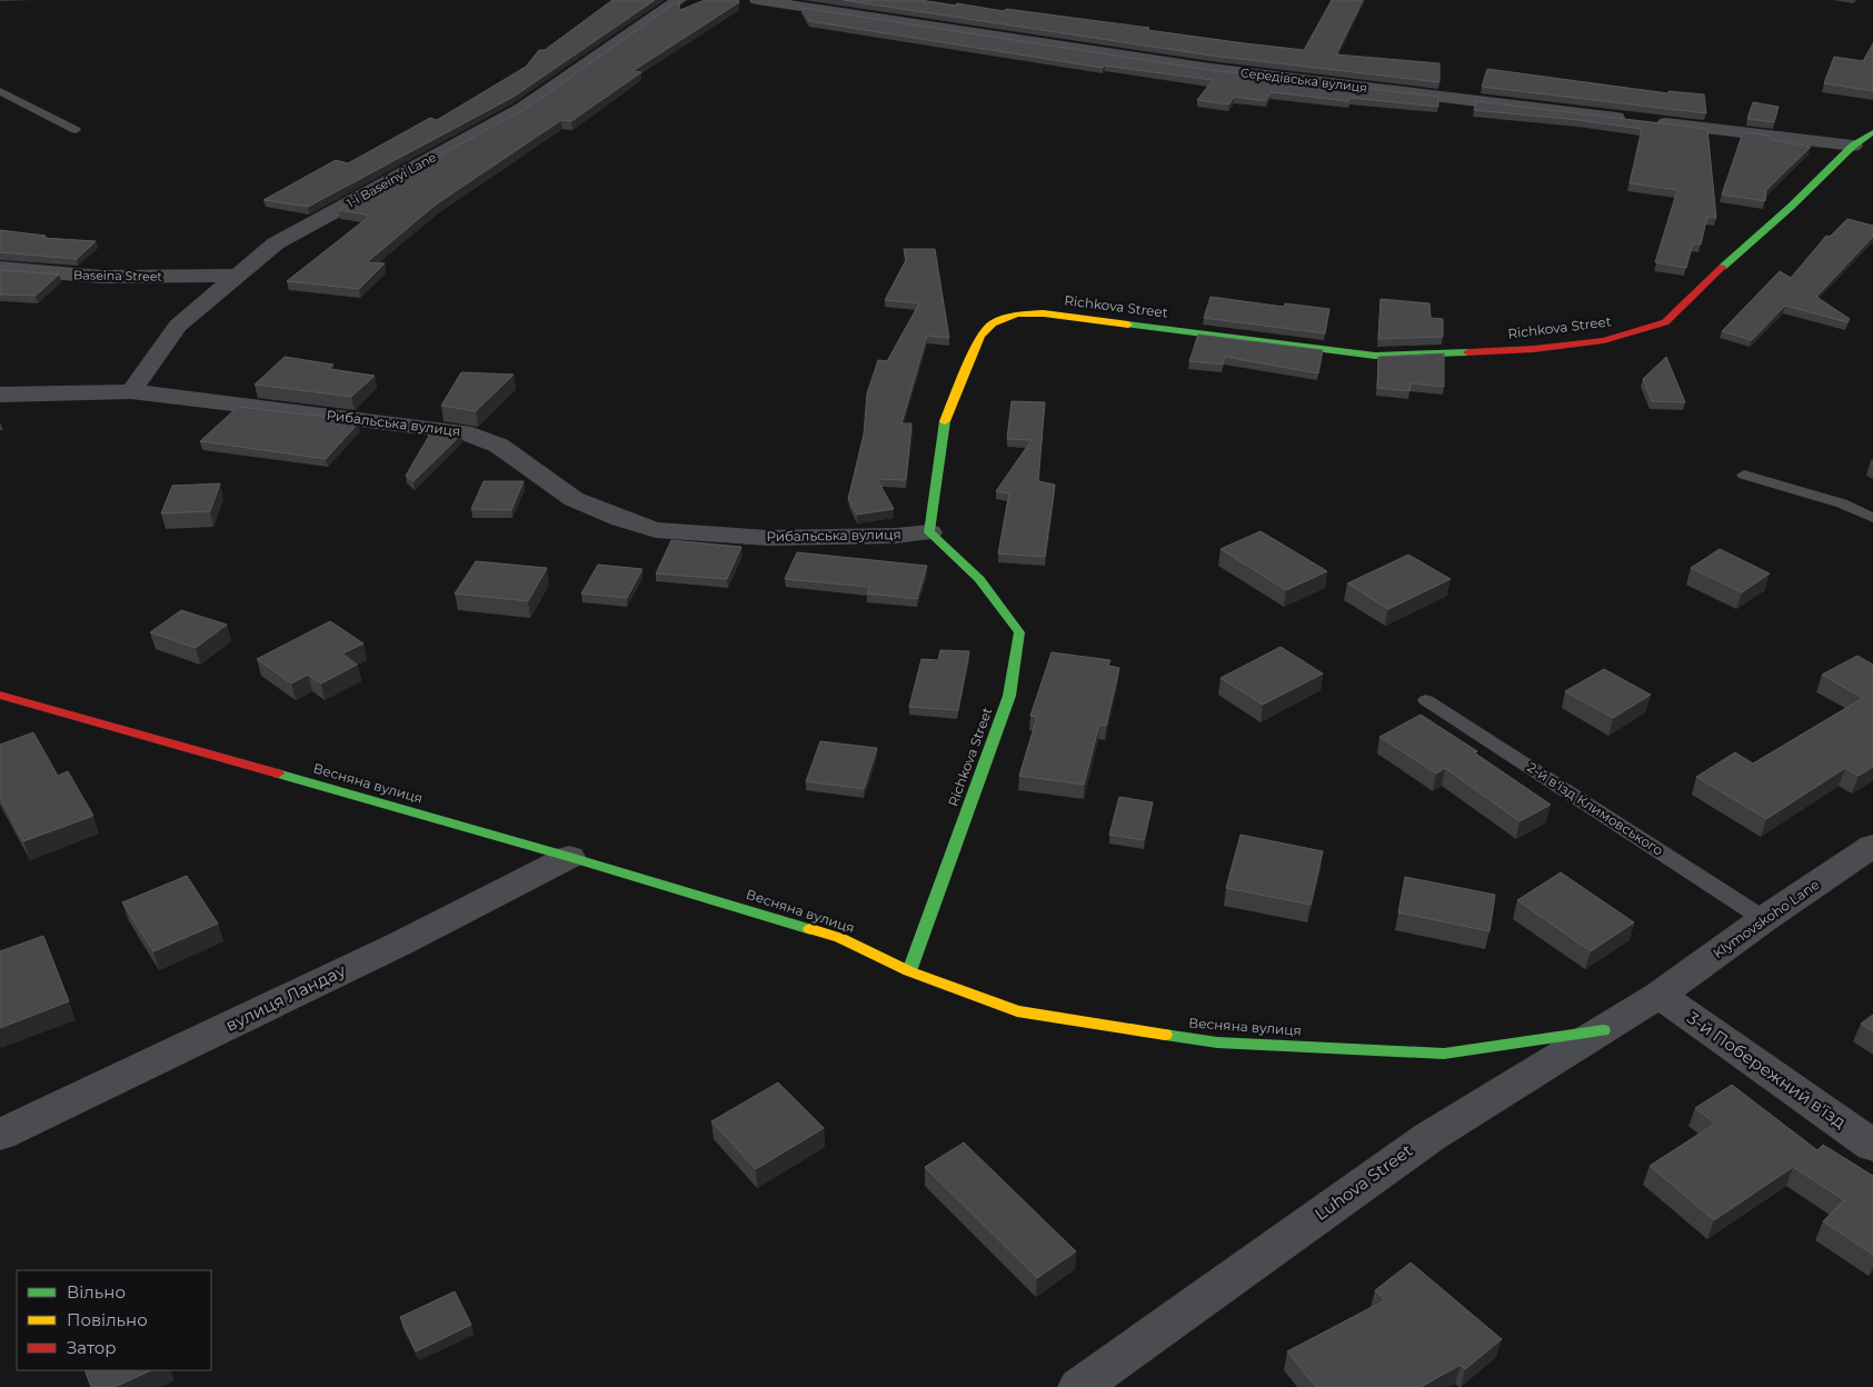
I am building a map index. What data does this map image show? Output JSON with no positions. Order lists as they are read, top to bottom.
{
  "streets": {
    "street": [
      "Середівська вулиця",
      "1-i Baseinyi Lane",
      "Baseina Street",
      "Richkova Street",
      "Рибальська вулиця",
      "Весняна вулиця",
      "Klymovskoho Lane",
      "вулиця Ландау",
      "3-й Побережний в'їзд",
      "Luhova Street"
    ],
    "lane": ["2-й в'їзд Климовського"]
  },
  "crossings": [
    ["Середівська вулиця", "Richkova Street"],
    ["1-i Baseinyi Lane", "Baseina Street"],
    ["1-i Baseinyi Lane", "Рибальська вулиця"],
    ["Richkova Street", "Рибальська вулиця"],
    ["Richkova Street", "Весняна вулиця"],
    ["Весняна вулиця", "вулиця Ландау"],
    ["Весняна вулиця", "Luhova Street"],
    ["2-й в'їзд Климовського", "Klymovskoho Lane"],
    ["Klymovskoho Lane", "3-й Побережний в'їзд"],
    ["Klymovskoho Lane", "Luhova Street"],
    ["3-й Побережний в'їзд", "Luhova Street"]
  ],
  "legend": ["Вільно", "Повільно", "Затор"]
}
